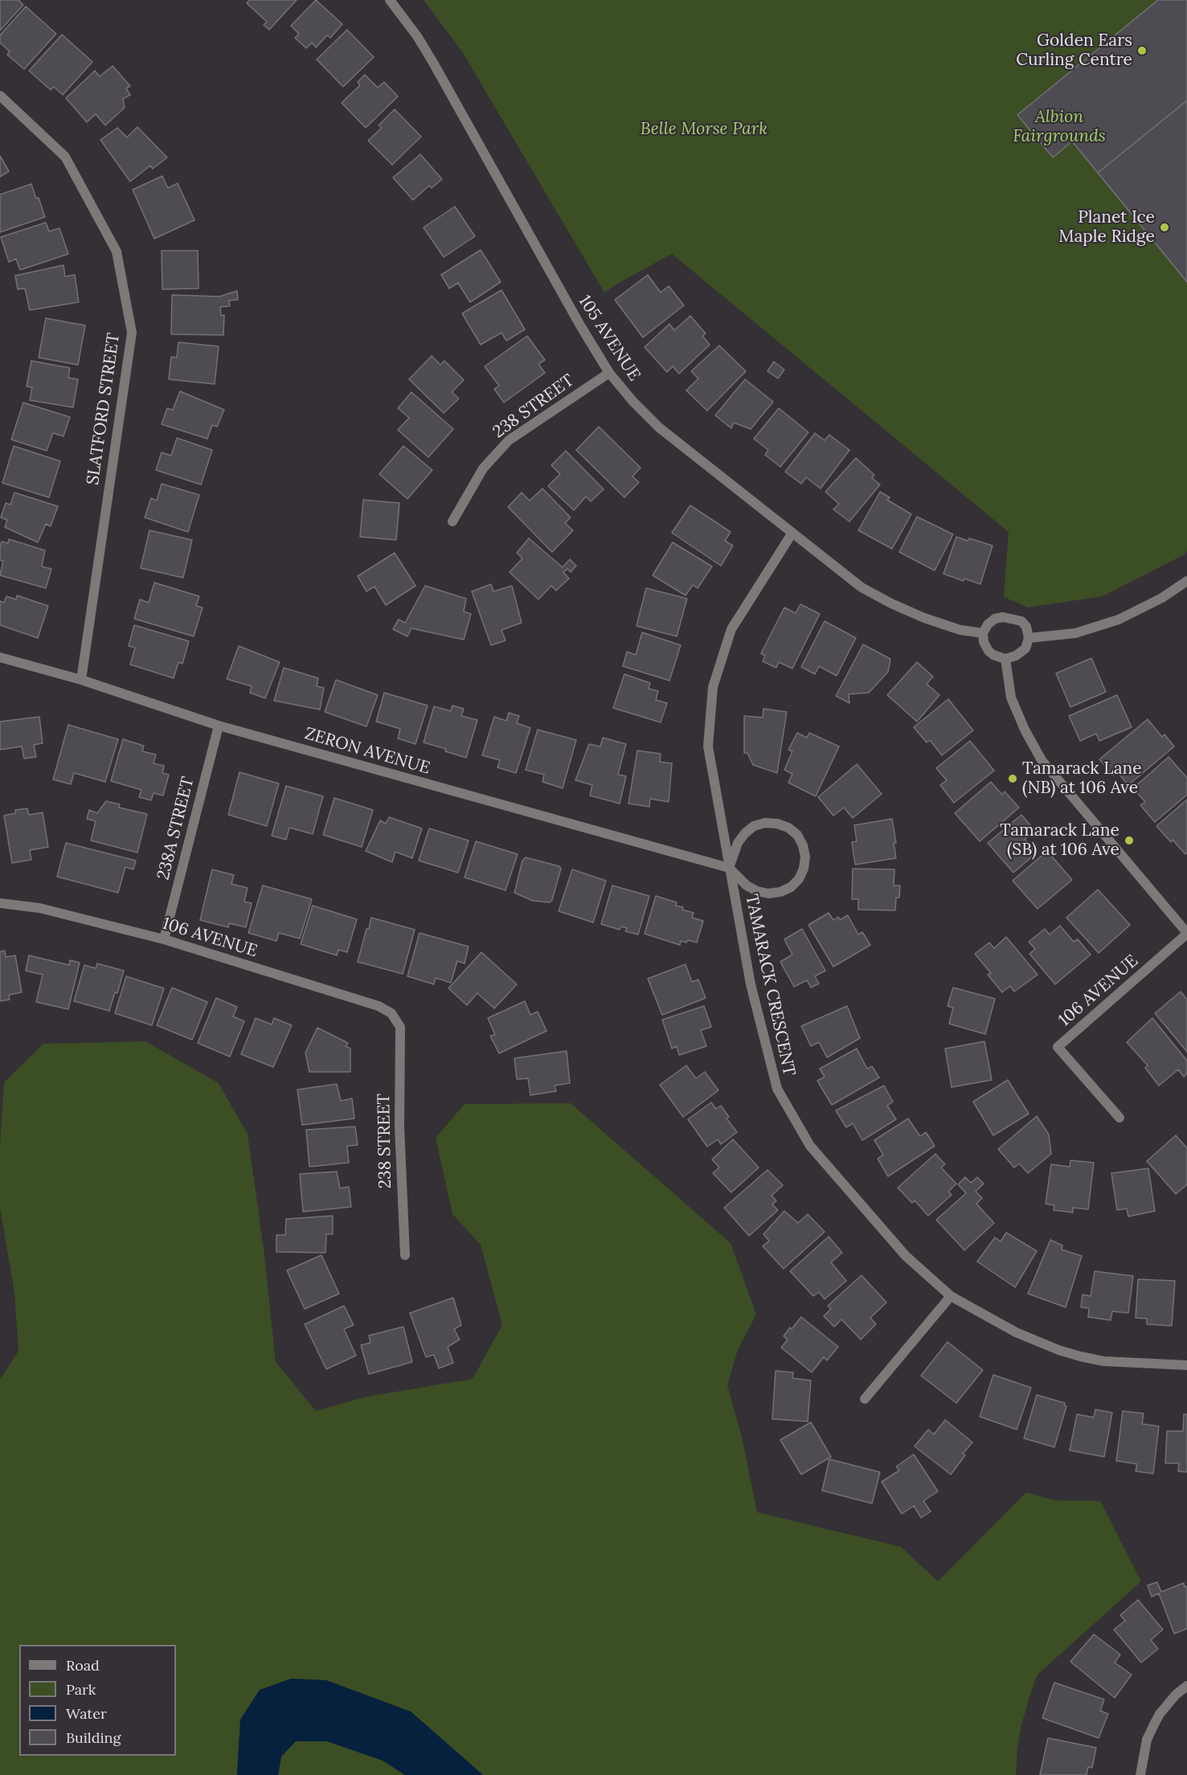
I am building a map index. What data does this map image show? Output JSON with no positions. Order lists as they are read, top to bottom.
{
  "streets": {
    "street": [
      "105 AVENUE",
      "238 STREET",
      "SLATFORD STREET",
      "ZERON AVENUE",
      "238A STREET",
      "106 AVENUE",
      "TAMARACK CRESCENT"
    ]
  },
  "crossings": [
    ["105 AVENUE", "238 STREET"],
    ["105 AVENUE", "TAMARACK CRESCENT"],
    ["238 STREET", "106 AVENUE"],
    ["SLATFORD STREET", "ZERON AVENUE"],
    ["ZERON AVENUE", "238A STREET"],
    ["ZERON AVENUE", "TAMARACK CRESCENT"],
    ["238A STREET", "106 AVENUE"]
  ],
  "parks": ["Albion Fairgrounds", "Belle Morse Park"],
  "places": [
    "Golden Ears Curling Centre",
    "Planet Ice Maple Ridge",
    "Tamarack Lane (NB) at 106 Ave",
    "Tamarack Lane (SB) at 106 Ave"
  ],
  "legend": [
    "Road",
    "Park",
    "Water",
    "Building"
  ]
}
